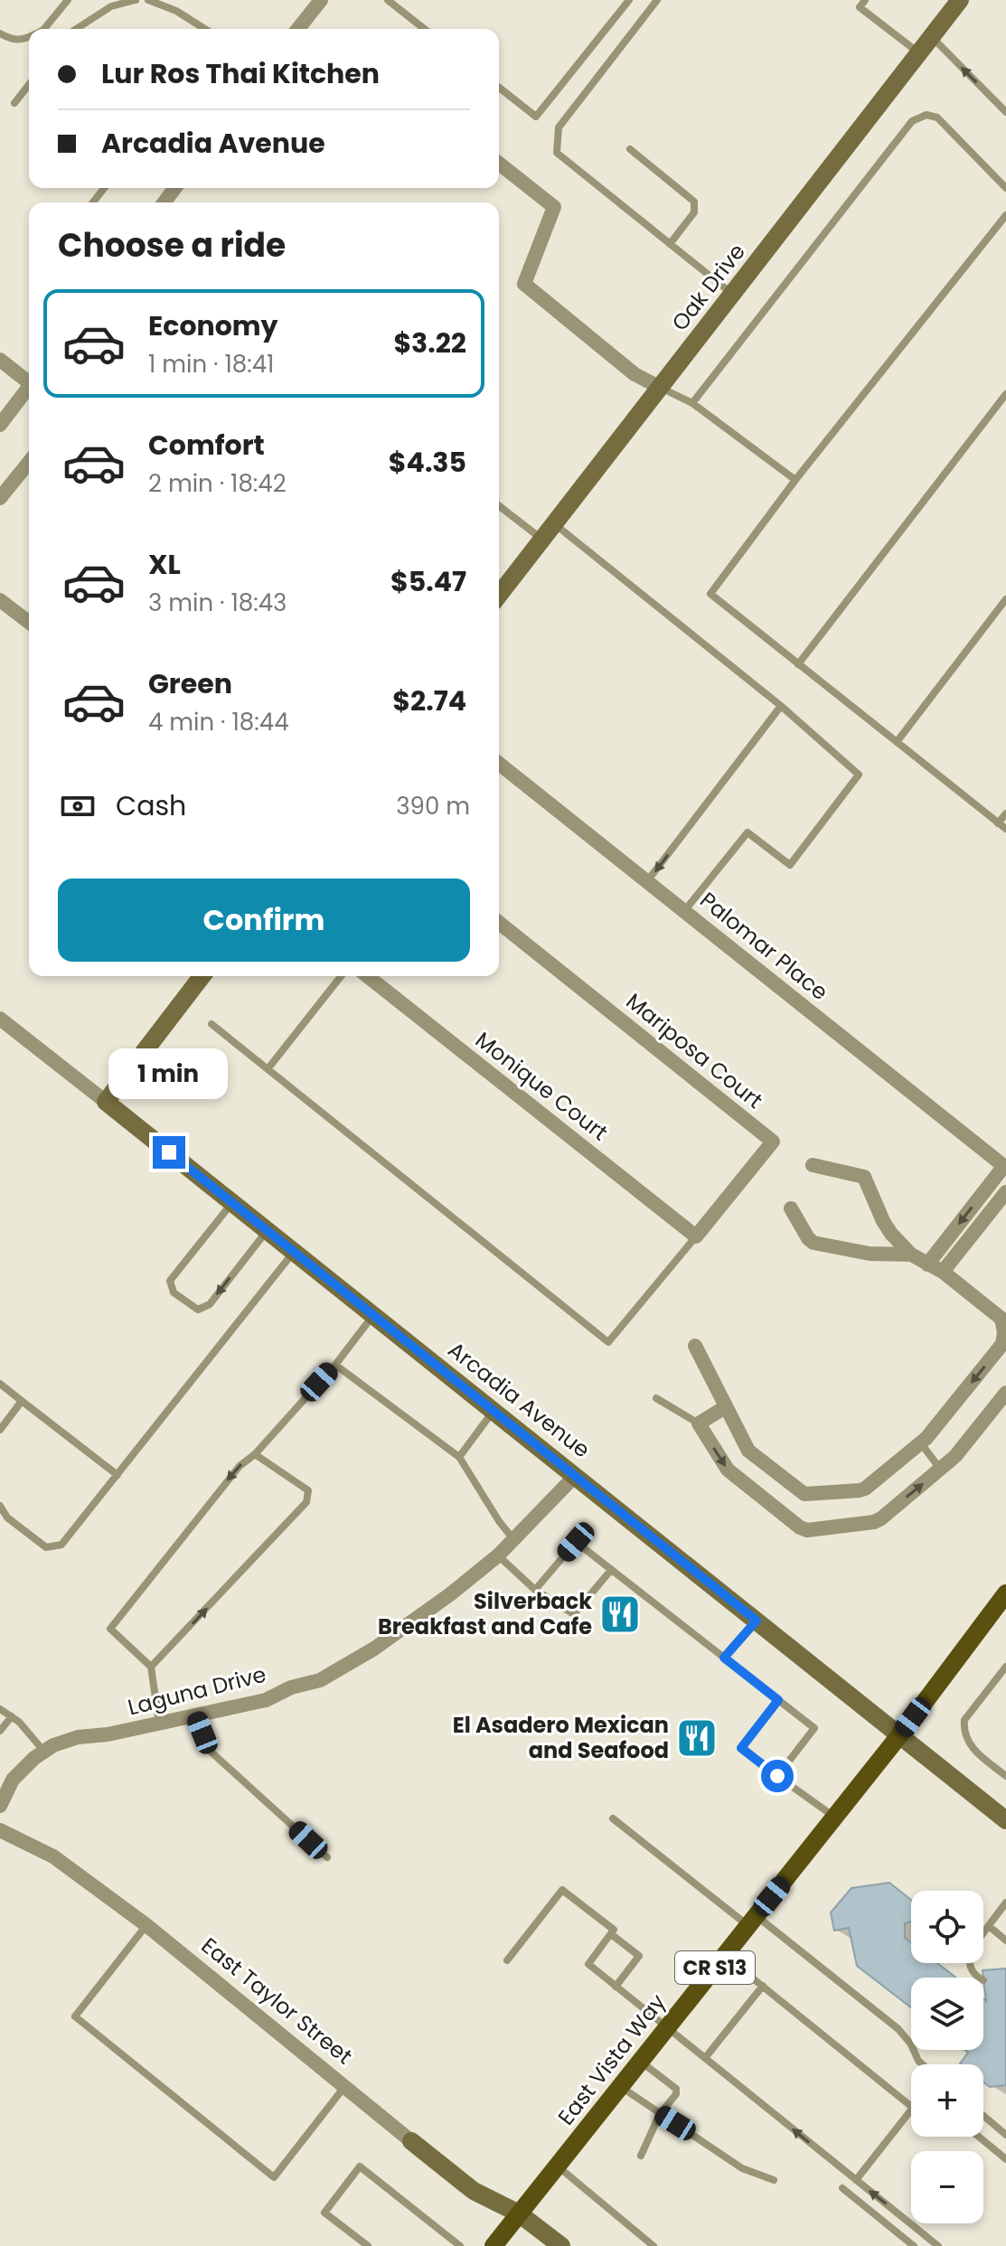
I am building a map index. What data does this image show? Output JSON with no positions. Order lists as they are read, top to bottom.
{
  "streets": {
    "main road": ["CR S13", "East Vista Way"],
    "street": [
      "Oak Drive",
      "Palomar Place",
      "Mariposa Court",
      "Monique Court",
      "Arcadia Avenue",
      "Laguna Drive",
      "East Taylor Street"
    ]
  },
  "crossings": [
    ["Mariposa Court", "Monique Court"],
    ["Arcadia Avenue", "Laguna Drive"],
    ["Arcadia Avenue", "East Vista Way"],
    ["East Taylor Street", "East Vista Way"]
  ],
  "places": {
    "restaurant": ["Silverback Breakfast and Cafe", "El Asadero Mexican and Seafood"]
  },
  "page": {
    "banner": ["Lur Ros Thai Kitchen", "Arcadia Avenue"],
    "heading": "Choose a ride",
    "list": [
      {
        "name": "Economy",
        "note": "1 min · 18:41",
        "value": "$3.22"
      },
      {
        "name": "Comfort",
        "note": "2 min · 18:42",
        "value": "$4.35"
      },
      {
        "name": "XL",
        "note": "3 min · 18:43",
        "value": "$5.47"
      },
      {
        "name": "Green",
        "note": "4 min · 18:44",
        "value": "$2.74"
      }
    ],
    "pay": ["Cash", "390 m"],
    "buttons": "Confirm",
    "bubble": "1 min",
    "map_buttons": ["+", "−"]
  }
}
